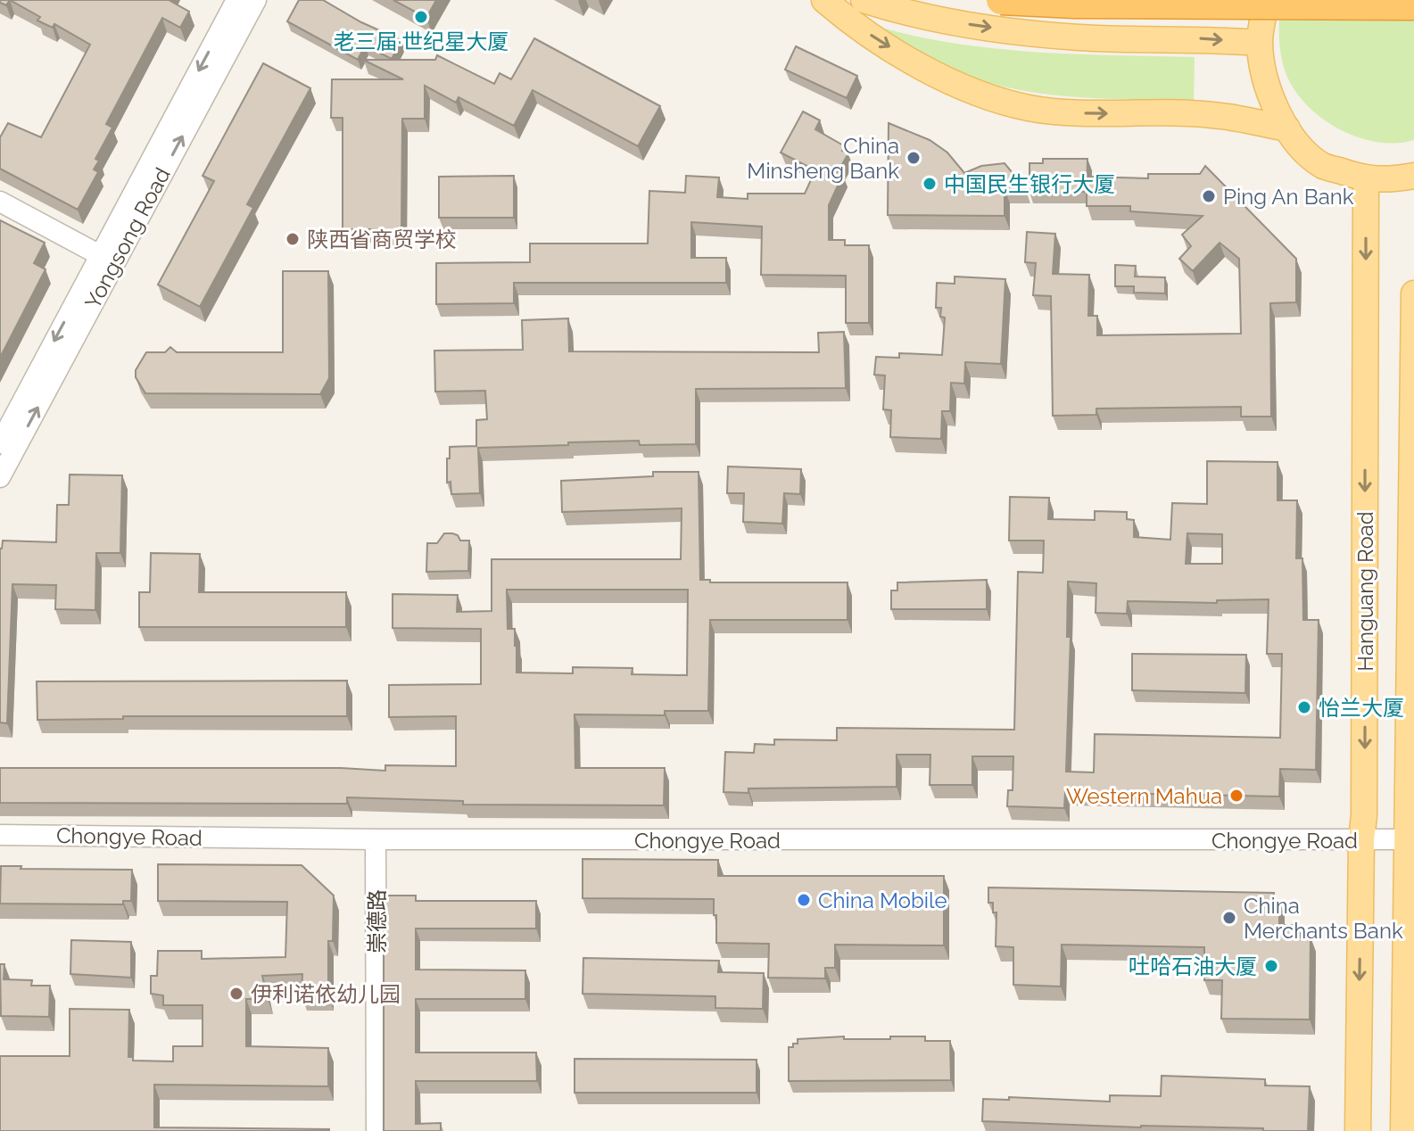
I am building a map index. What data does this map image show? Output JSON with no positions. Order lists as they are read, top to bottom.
{
  "streets": {
    "main road": ["Hanguang Road"],
    "street": ["Yongsong Road", "Chongye Road", "崇德路"]
  },
  "crossings": [
    ["Hanguang Road", "Chongye Road"],
    ["Chongye Road", "崇德路"]
  ],
  "places": [
    "老三届·世纪星大厦",
    "China Minsheng Bank",
    "中国民生银行大厦",
    "Ping An Bank",
    "陕西省商贸学校",
    "怡兰大厦",
    "Western Mahua",
    "China Mobile",
    "China Merchants Bank",
    "吐哈石油大厦",
    "伊利诺依幼儿园"
  ]
}
